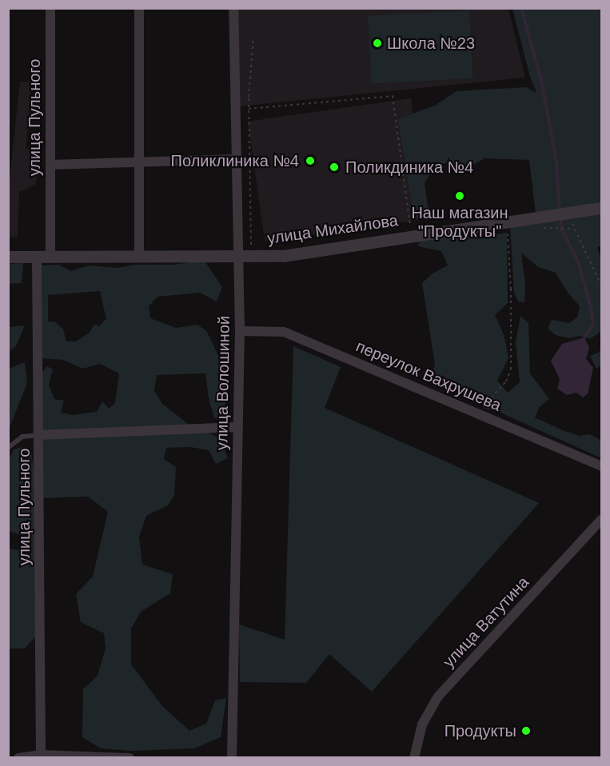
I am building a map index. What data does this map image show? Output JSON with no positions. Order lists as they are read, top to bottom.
{
  "streets": {
    "street": [
      "улица Пульного",
      "улица Михайлова",
      "переулок Вахрушева",
      "улица Волошиной",
      "улица Ватутина"
    ]
  },
  "crossings": [
    ["улица Пульного", "улица Михайлова"],
    ["улица Михайлова", "улица Волошиной"],
    ["переулок Вахрушева", "улица Волошиной"]
  ],
  "places": [
    "Школа №23",
    "Поликлиника №4",
    "Поликдиника №4",
    "Наш магазин \"Продукты\"",
    "Продукты"
  ]
}
